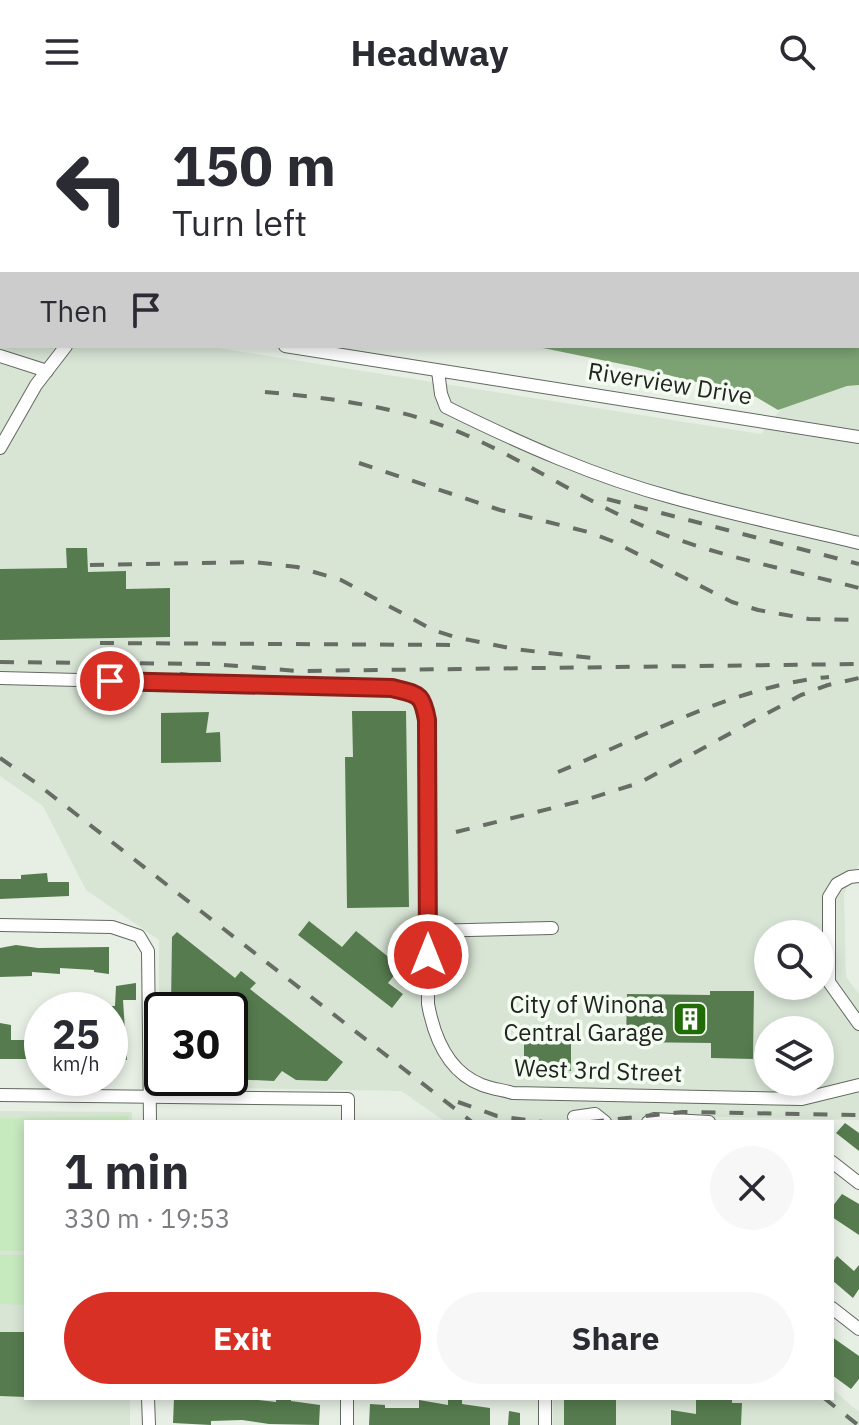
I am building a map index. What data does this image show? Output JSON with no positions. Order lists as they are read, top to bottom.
{
  "streets": {
    "street": ["Riverview Drive", "West 3rd Street"]
  },
  "places": {
    "building": ["City of Winona Central Garage"]
  },
  "page": {
    "header": "Headway",
    "turn": ["150 m", "Turn left"],
    "then": "Then",
    "speed": "25 km/h",
    "limit": "30",
    "heading": ["1 min", "330 m · 19:53"],
    "buttons": ["Exit", "Share"]
  }
}
